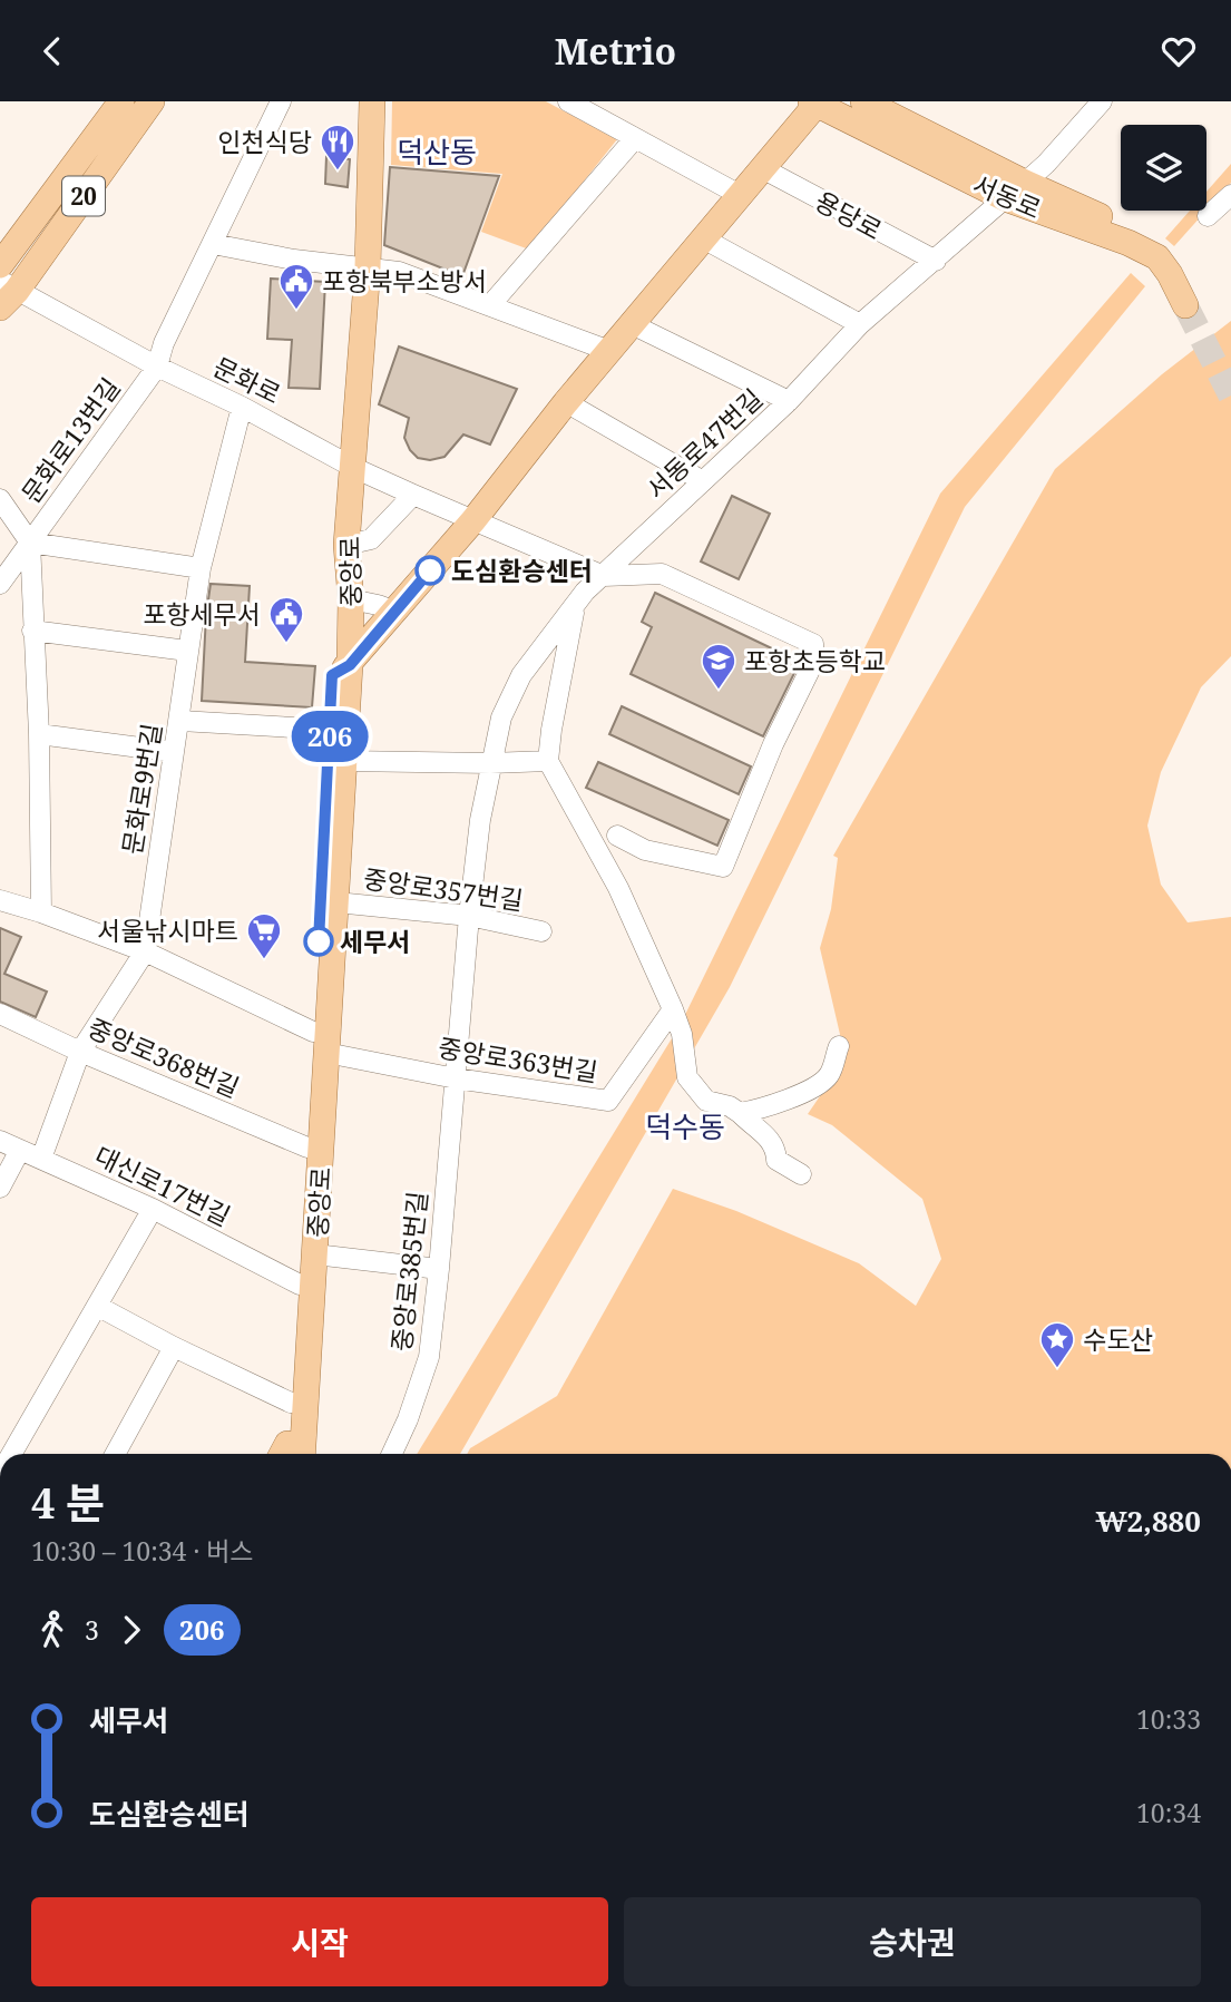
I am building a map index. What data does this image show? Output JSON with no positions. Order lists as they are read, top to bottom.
{
  "streets": {
    "main road": ["20", "서동로", "중앙로"],
    "street": [
      "용당로",
      "문화로",
      "문화로13번길",
      "서동로47번길",
      "문화로9번길",
      "중앙로357번길",
      "중앙로368번길",
      "중앙로363번길",
      "대신로17번길",
      "중앙로385번길"
    ]
  },
  "crossings": [
    ["20", "문화로"],
    ["서동로", "서동로47번길"],
    ["용당로", "서동로47번길"],
    ["문화로", "문화로13번길"],
    ["문화로", "중앙로"],
    ["문화로", "문화로9번길"],
    ["서동로47번길", "중앙로357번길"],
    ["서동로47번길", "중앙로385번길"],
    ["중앙로", "중앙로357번길"],
    ["중앙로", "중앙로368번길"],
    ["중앙로", "중앙로363번길"],
    ["중앙로", "대신로17번길"],
    ["문화로9번길", "중앙로368번길"],
    ["문화로9번길", "중앙로363번길"],
    ["문화로9번길", "대신로17번길"],
    ["중앙로357번길", "중앙로385번길"],
    ["중앙로363번길", "중앙로385번길"]
  ],
  "districts": ["덕산동", "덕수동"],
  "places": {
    "restaurant": ["인천식당"],
    "public building": ["포항북부소방서", "포항세무서"],
    "other": ["도심환승센터", "세무서"],
    "school or university": ["포항초등학교"],
    "supermarket": ["서울낚시마트"],
    "place": ["수도산"]
  },
  "lines": ["bus line 206"],
  "page": {
    "header": "Metrio",
    "on_map": "206",
    "heading": ["4 분", "10:30 – 10:34 · 버스", "₩2,880"],
    "legs": ["3", "206"],
    "list": [
      {
        "name": "세무서",
        "value": "10:33"
      },
      {
        "name": "도심환승센터",
        "value": "10:34"
      }
    ],
    "buttons": ["시작", "승차권"]
  }
}
